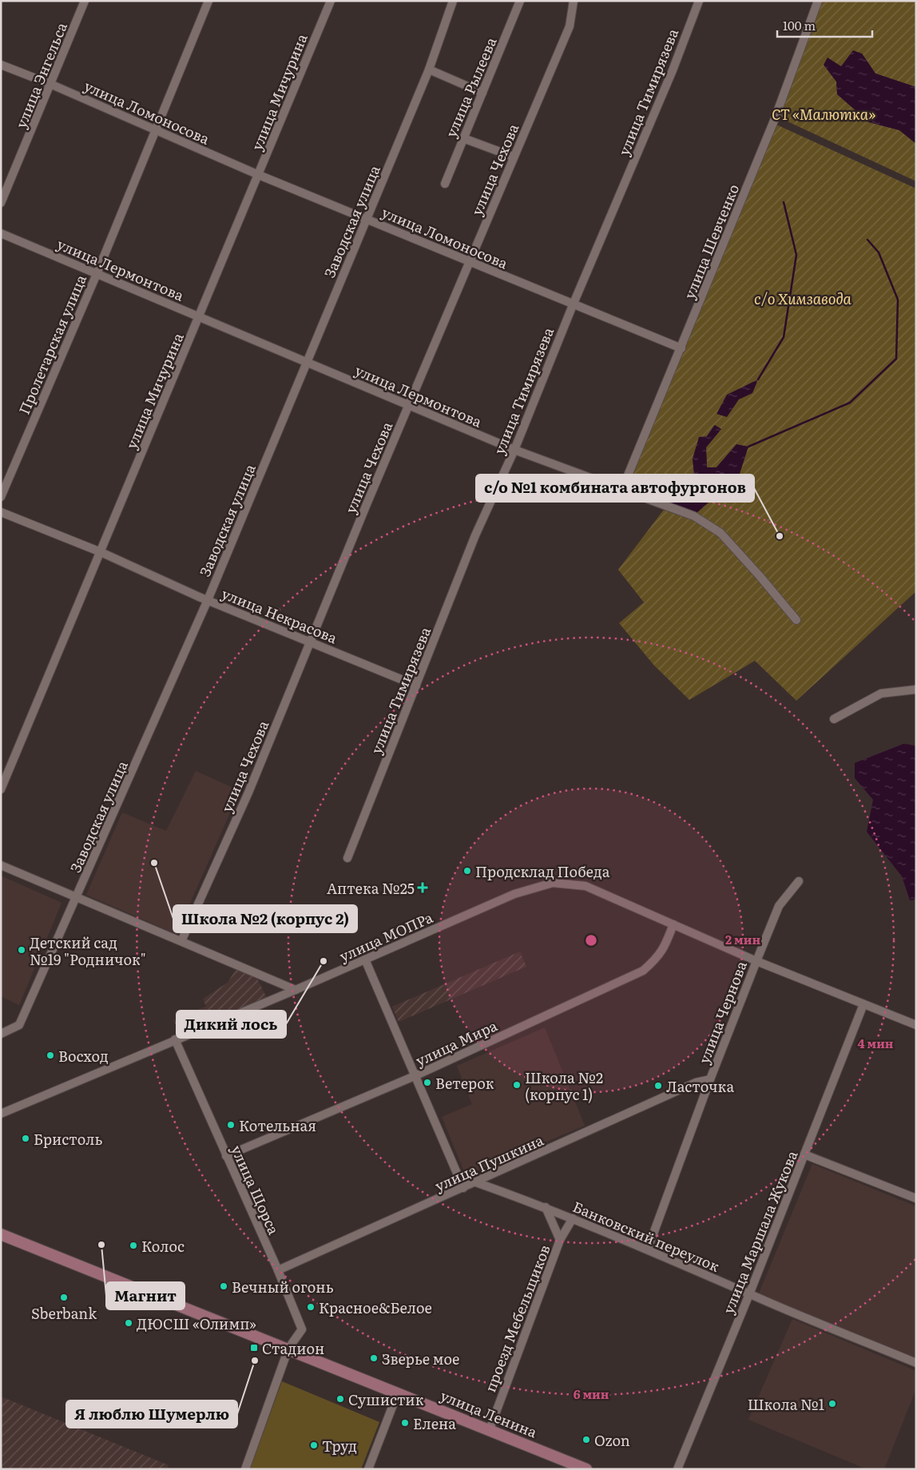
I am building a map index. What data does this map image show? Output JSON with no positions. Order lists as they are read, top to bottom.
{
  "streets": {
    "main road": ["улица Ленина"],
    "street": [
      "улица Энгельса",
      "улица Рылеева",
      "улица Мичурина",
      "улица Тимирязева",
      "улица Ломоносова",
      "улица Чехова",
      "Заводская улица",
      "улица Шевченко",
      "улица Лермонтова",
      "Пролетарская улица",
      "улица Некрасова",
      "улица МОПРа",
      "улица Чернова",
      "улица Мира",
      "улица Пушкина",
      "улица Щорса",
      "улица Маршала Жукова",
      "Банковский переулок",
      "проезд Мебельщиков"
    ]
  },
  "crossings": [
    ["улица Энгельса", "улица Ломоносова"],
    ["улица Мичурина", "улица Ломоносова"],
    ["улица Мичурина", "улица Лермонтова"],
    ["улица Мичурина", "улица Некрасова"],
    ["улица Тимирязева", "улица Ломоносова"],
    ["улица Тимирязева", "улица Лермонтова"],
    ["улица Тимирязева", "улица Некрасова"],
    ["улица Ломоносова", "улица Чехова"],
    ["улица Ломоносова", "Заводская улица"],
    ["улица Ломоносова", "улица Шевченко"],
    ["улица Ломоносова", "Пролетарская улица"],
    ["улица Чехова", "улица Лермонтова"],
    ["улица Чехова", "улица Некрасова"],
    ["Заводская улица", "улица Лермонтова"],
    ["Заводская улица", "улица Некрасова"],
    ["улица Шевченко", "улица Лермонтова"],
    ["улица Лермонтова", "Пролетарская улица"],
    ["улица МОПРа", "улица Чернова"],
    ["улица МОПРа", "улица Мира"],
    ["улица МОПРа", "улица Щорса"],
    ["улица МОПРа", "улица Маршала Жукова"],
    ["улица Чернова", "улица Пушкина"],
    ["улица Чернова", "Банковский переулок"],
    ["улица Мира", "улица Щорса"],
    ["улица Пушкина", "улица Щорса"],
    ["улица Пушкина", "Банковский переулок"],
    ["улица Щорса", "улица Ленина"],
    ["улица Маршала Жукова", "Банковский переулок"],
    ["Банковский переулок", "проезд Мебельщиков"],
    ["проезд Мебельщиков", "улица Ленина"]
  ],
  "parks": ["СТ «Малютка»", "с/о Химзавода"],
  "places": {
    "other": [
      "с/о №1 комбината автофургонов",
      "Школа №2 (корпус 2)",
      "Продсклад Победа",
      "Детский сад №19 \"Родничок\"",
      "Дикий лось",
      "Восход",
      "Ветерок",
      "Школа №2 (корпус 1)",
      "Ласточка",
      "Котельная",
      "Бристоль",
      "Магнит",
      "Колос",
      "Вечный огонь",
      "Sberbank",
      "Красное&Белое",
      "ДЮСШ «Олимп»",
      "Зверье мое",
      "Я люблю Шумерлю",
      "Сушистик",
      "Школа №1",
      "Елена",
      "Ozon",
      "Труд"
    ],
    "health": ["Аптека №25"],
    "transit": ["Стадион"]
  },
  "scale_bar": "100 m",
  "rings": ["2 мин", "4 мин", "6 мин"]
}
